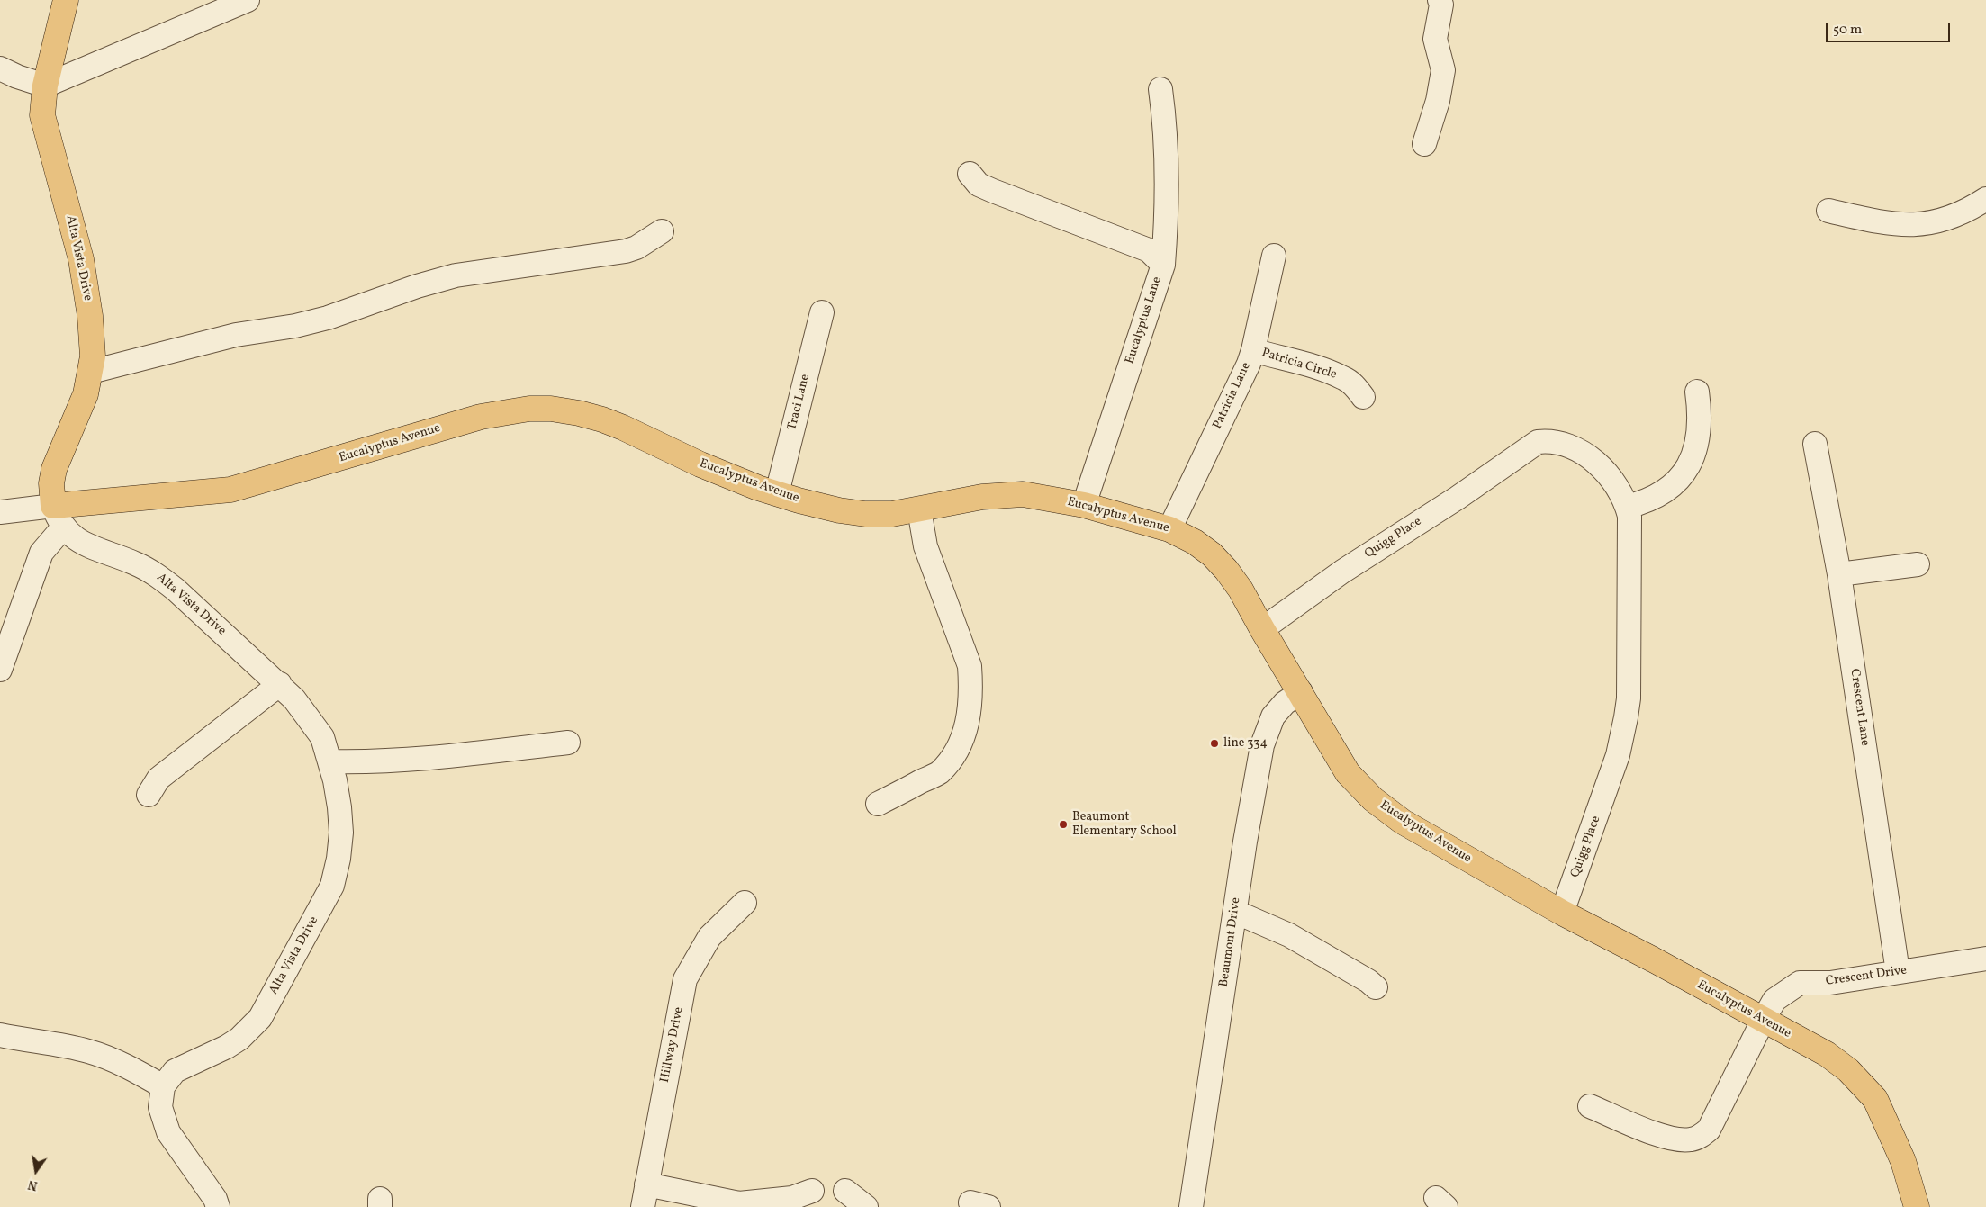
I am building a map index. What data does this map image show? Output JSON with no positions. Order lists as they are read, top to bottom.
{
  "streets": {
    "main road": ["Alta Vista Drive", "Eucalyptus Avenue"],
    "street": [
      "Eucalyptus Lane",
      "Patricia Circle",
      "Patricia Lane",
      "Traci Lane",
      "Quigg Place",
      "Crescent Lane",
      "Beaumont Drive",
      "Crescent Drive",
      "Hillway Drive"
    ]
  },
  "crossings": [
    ["Alta Vista Drive", "Eucalyptus Avenue"],
    ["Eucalyptus Lane", "Eucalyptus Avenue"],
    ["Patricia Circle", "Patricia Lane"],
    ["Patricia Lane", "Eucalyptus Avenue"],
    ["Traci Lane", "Eucalyptus Avenue"],
    ["Eucalyptus Avenue", "Quigg Place"],
    ["Eucalyptus Avenue", "Beaumont Drive"],
    ["Eucalyptus Avenue", "Crescent Drive"],
    ["Crescent Lane", "Crescent Drive"]
  ],
  "places": ["line 334", "Beaumont Elementary School"],
  "scale_bar": "50 m",
  "north": "bottom"
}
